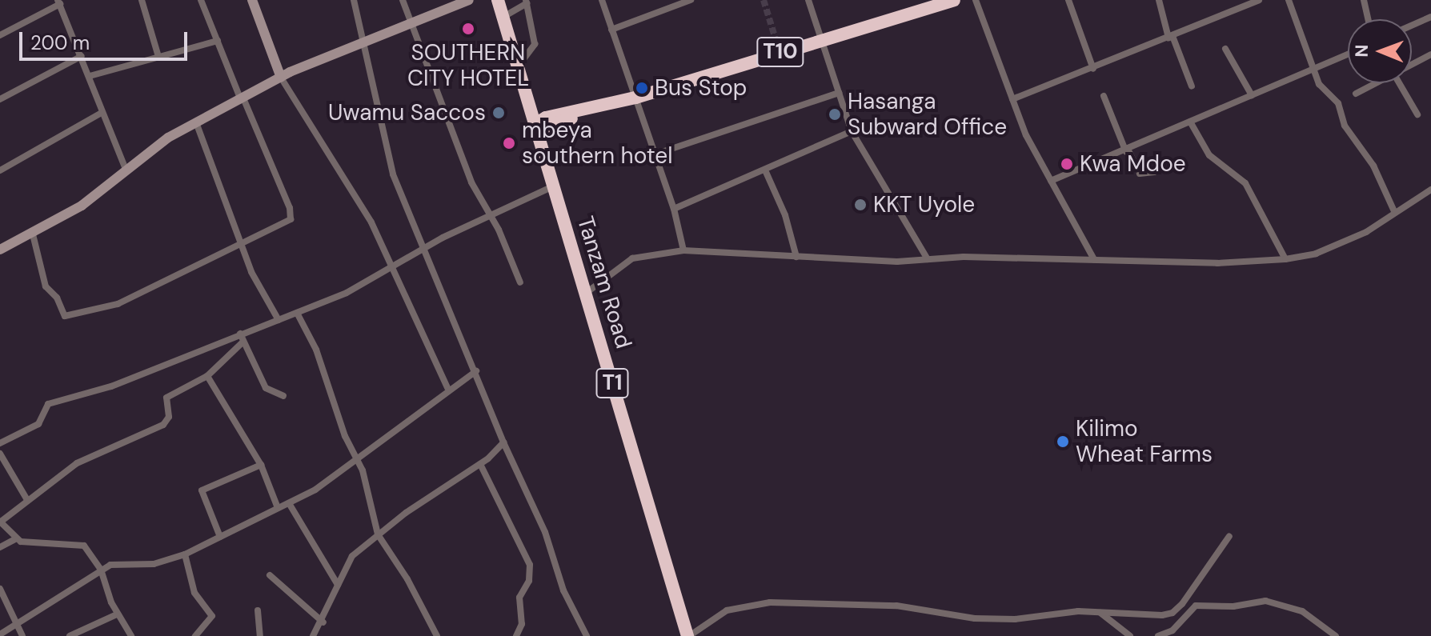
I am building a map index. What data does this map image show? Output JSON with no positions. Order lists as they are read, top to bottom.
{
  "streets": {
    "highway": ["T10", "Tanzam Road", "T1"]
  },
  "crossings": [
    ["T10", "Tanzam Road"],
    ["T10", "T1"],
    ["Tanzam Road", "T1"]
  ],
  "places": [
    "SOUTHERN CITY HOTEL",
    "Bus Stop",
    "Uwamu Saccos",
    "Hasanga Subward Office",
    "mbeya southern hotel",
    "Kwa Mdoe",
    "KKT Uyole",
    "Kilimo Wheat Farms"
  ],
  "scale_bar": "200 m",
  "north": "left"
}
